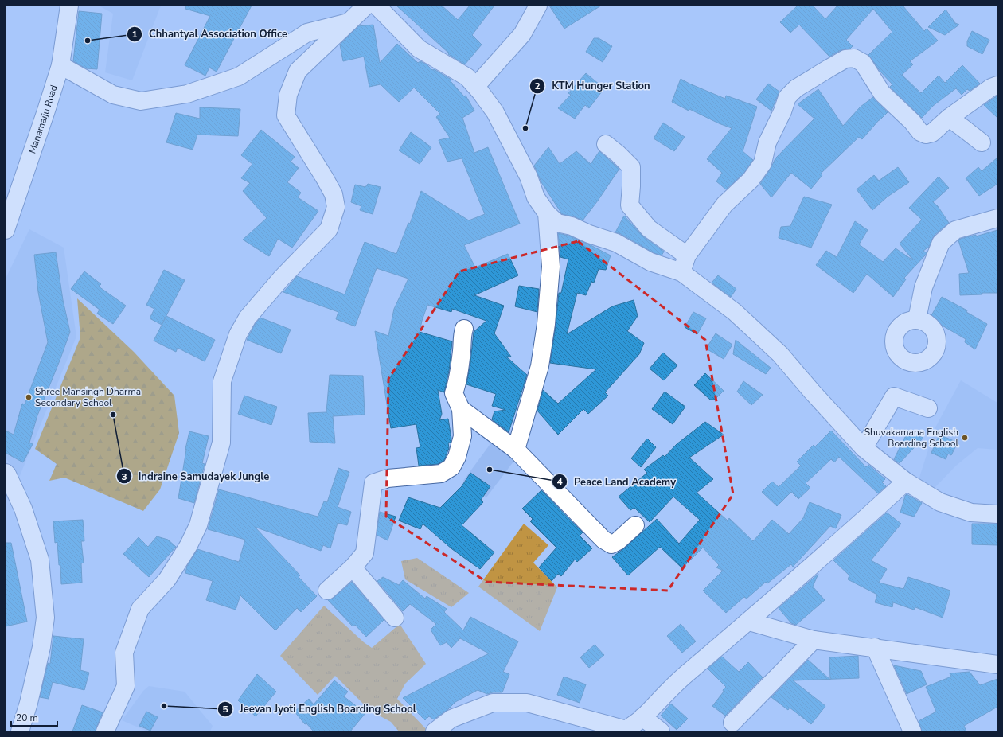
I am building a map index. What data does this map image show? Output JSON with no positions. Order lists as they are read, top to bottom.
{
  "streets": {
    "street": ["Manamaiju Road"]
  },
  "places": [
    "Chhantyal Association Office",
    "KTM Hunger Station",
    "Shree Mansingh Dharma Secondary School",
    "Indraine Samudayek Jungle",
    "Shuvakamana English Boarding School",
    "Peace Land Academy",
    "Jeevan Jyoti English Boarding School"
  ],
  "scale_bar": "20 m"
}
